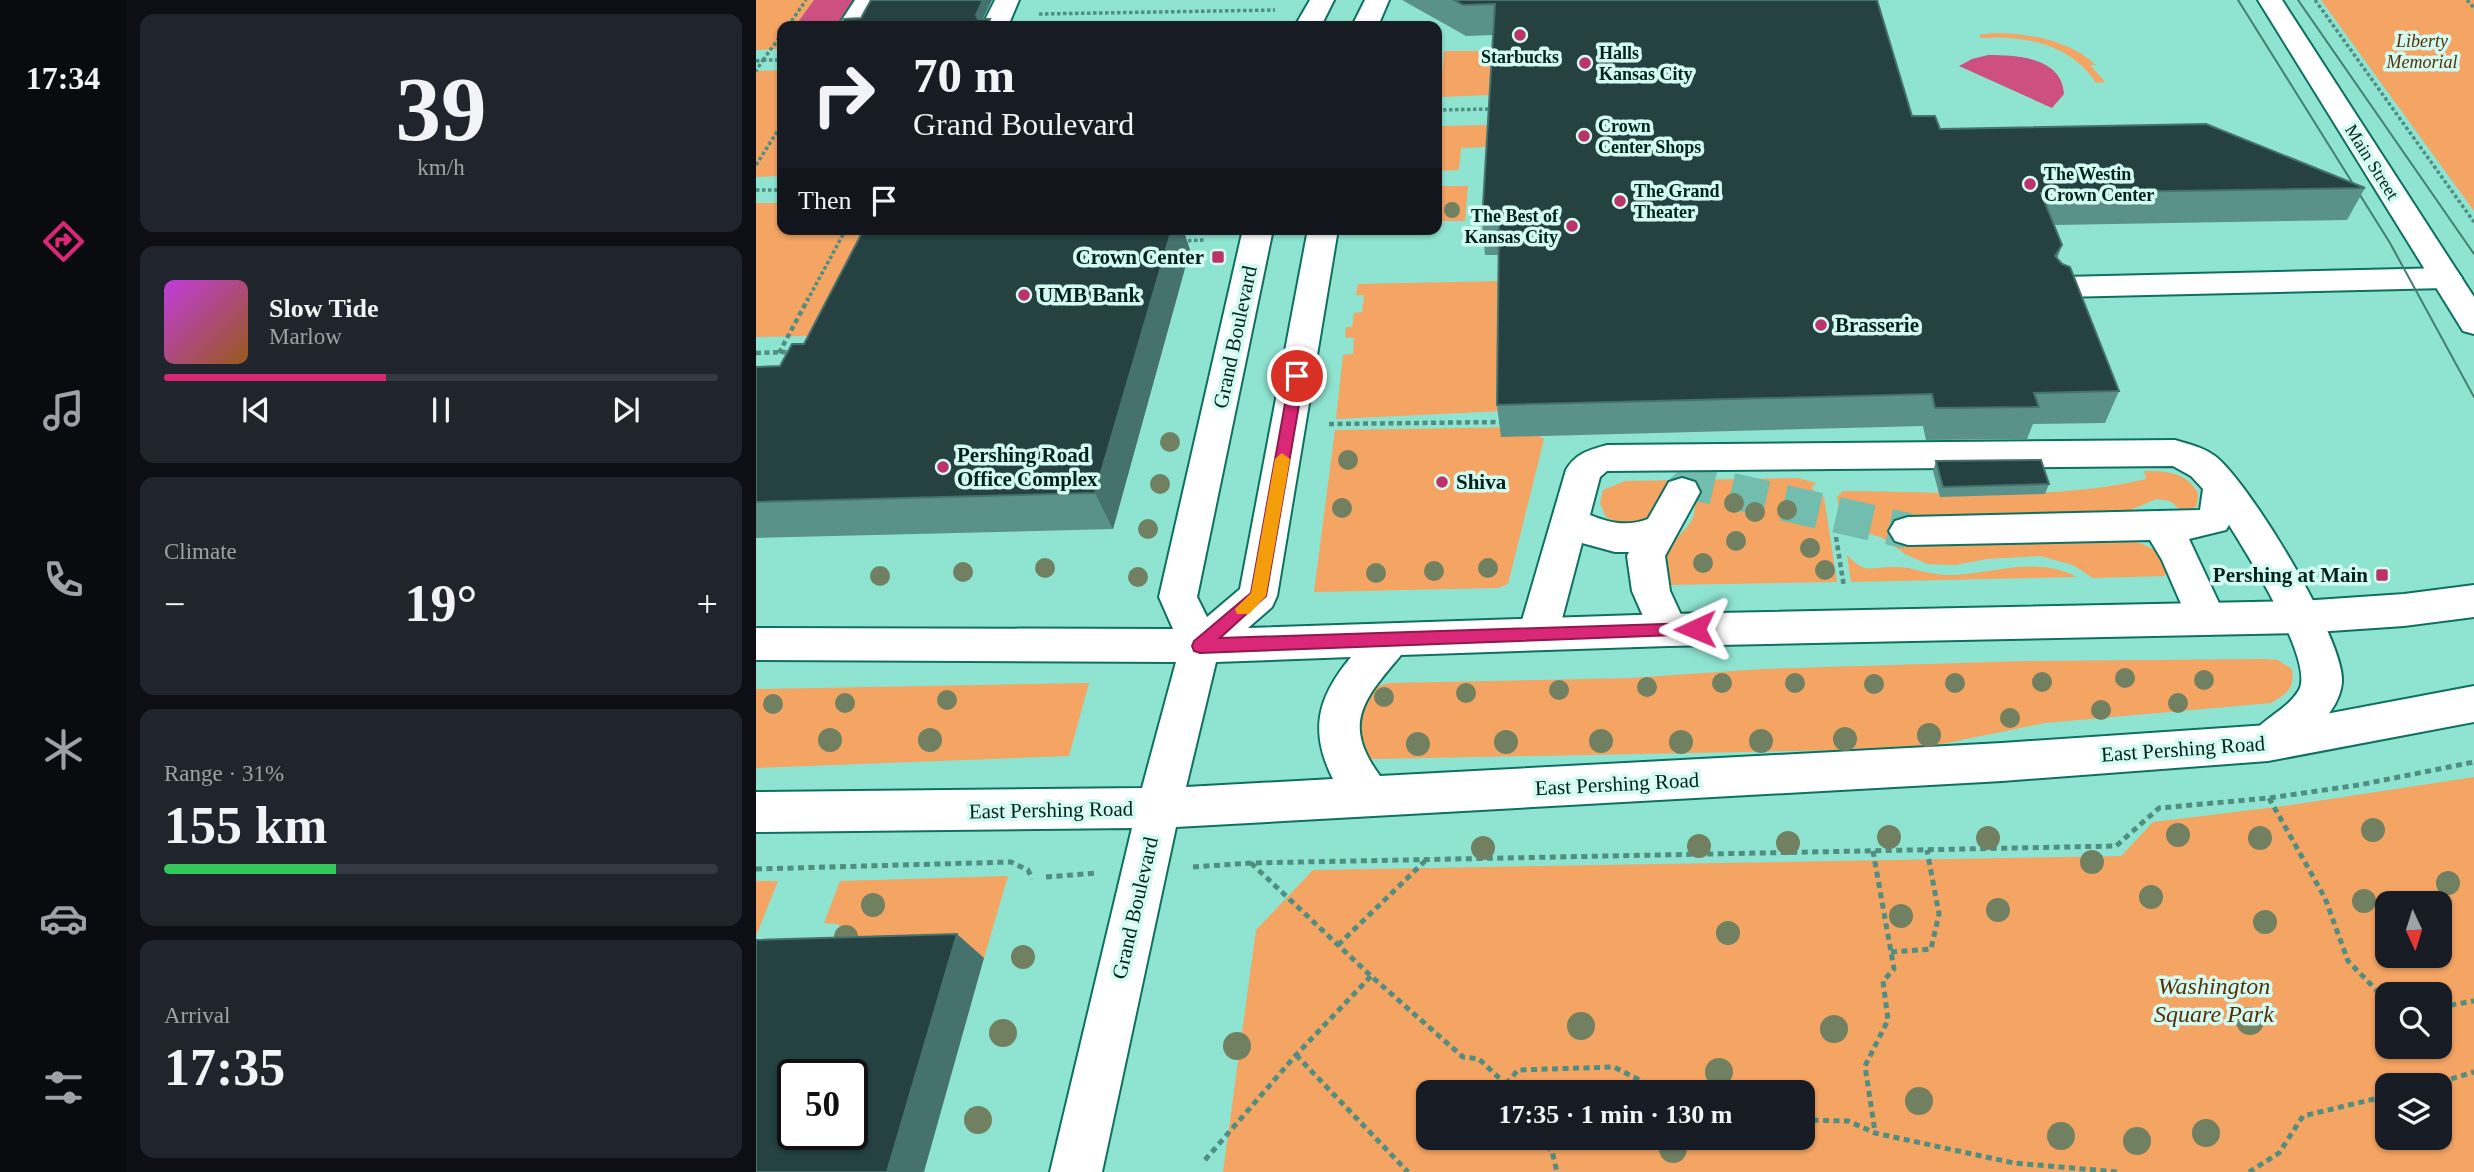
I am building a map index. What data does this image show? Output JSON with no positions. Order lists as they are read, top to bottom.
{
  "streets": {
    "main road": ["Main Street", "Grand Boulevard", "East Pershing Road"]
  },
  "crossings": [
    ["Grand Boulevard", "East Pershing Road"]
  ],
  "parks": ["Liberty Memorial", "Washington Square Park"],
  "places": {
    "other": [
      "Starbucks",
      "Halls Kansas City",
      "Crown Center Shops",
      "The Westin Crown Center",
      "The Grand Theater",
      "The Best of Kansas City",
      "UMB Bank",
      "Brasserie",
      "Pershing Road Office Complex",
      "Shiva"
    ],
    "transit": ["Crown Center", "Pershing at Main"]
  },
  "north": "bottom",
  "page": {
    "tabs": "17:34",
    "tile": [
      ["39", "km/h"],
      "Climate",
      ["Range · 31%", "155 km"],
      ["Arrival", "17:35"]
    ],
    "turn": ["70 m", "Grand Boulevard"],
    "then": "Then",
    "song": ["Slow Tide", "Marlow"],
    "heat": ["−", "19°", "+"],
    "limit": "50",
    "trip": "17:35 · 1 min · 130 m"
  }
}
